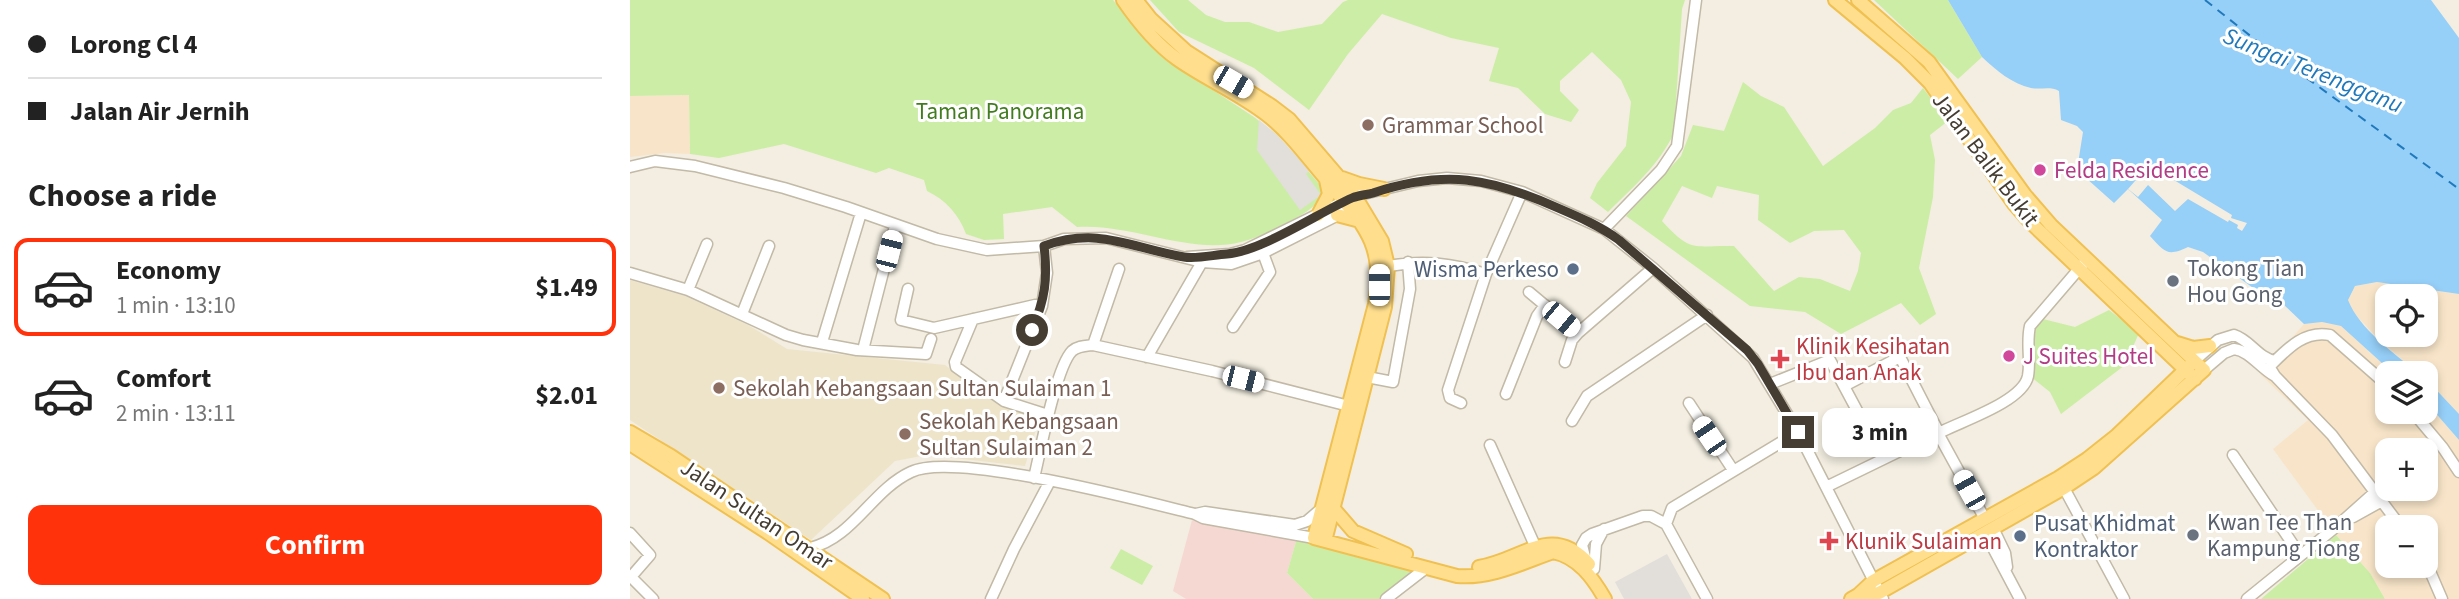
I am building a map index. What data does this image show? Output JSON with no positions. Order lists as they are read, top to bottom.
{
  "streets": {
    "main road": ["Jalan Balik Bukit", "Jalan Sultan Omar"]
  },
  "water": ["Sungai Terengganu"],
  "parks": ["Taman Panorama"],
  "places": {
    "other": [
      "Grammar School",
      "Felda Residence",
      "Wisma Perkeso",
      "Tokong Tian Hou Gong",
      "J Suites Hotel",
      "Sekolah Kebangsaan Sultan Sulaiman 1",
      "Sekolah Kebangsaan Sultan Sulaiman 2",
      "Kwan Tee Than Kampung Tiong",
      "Pusat Khidmat Kontraktor"
    ],
    "health": ["Klinik Kesihatan Ibu dan Anak", "Klunik Sulaiman"]
  },
  "page": {
    "banner": ["Lorong Cl 4", "Jalan Air Jernih"],
    "heading": "Choose a ride",
    "list": [
      {
        "name": "Economy",
        "note": "1 min · 13:10",
        "value": "$1.49"
      },
      {
        "name": "Comfort",
        "note": "2 min · 13:11",
        "value": "$2.01"
      }
    ],
    "map_buttons": ["+", "−"],
    "bubble": "3 min",
    "buttons": "Confirm"
  }
}
